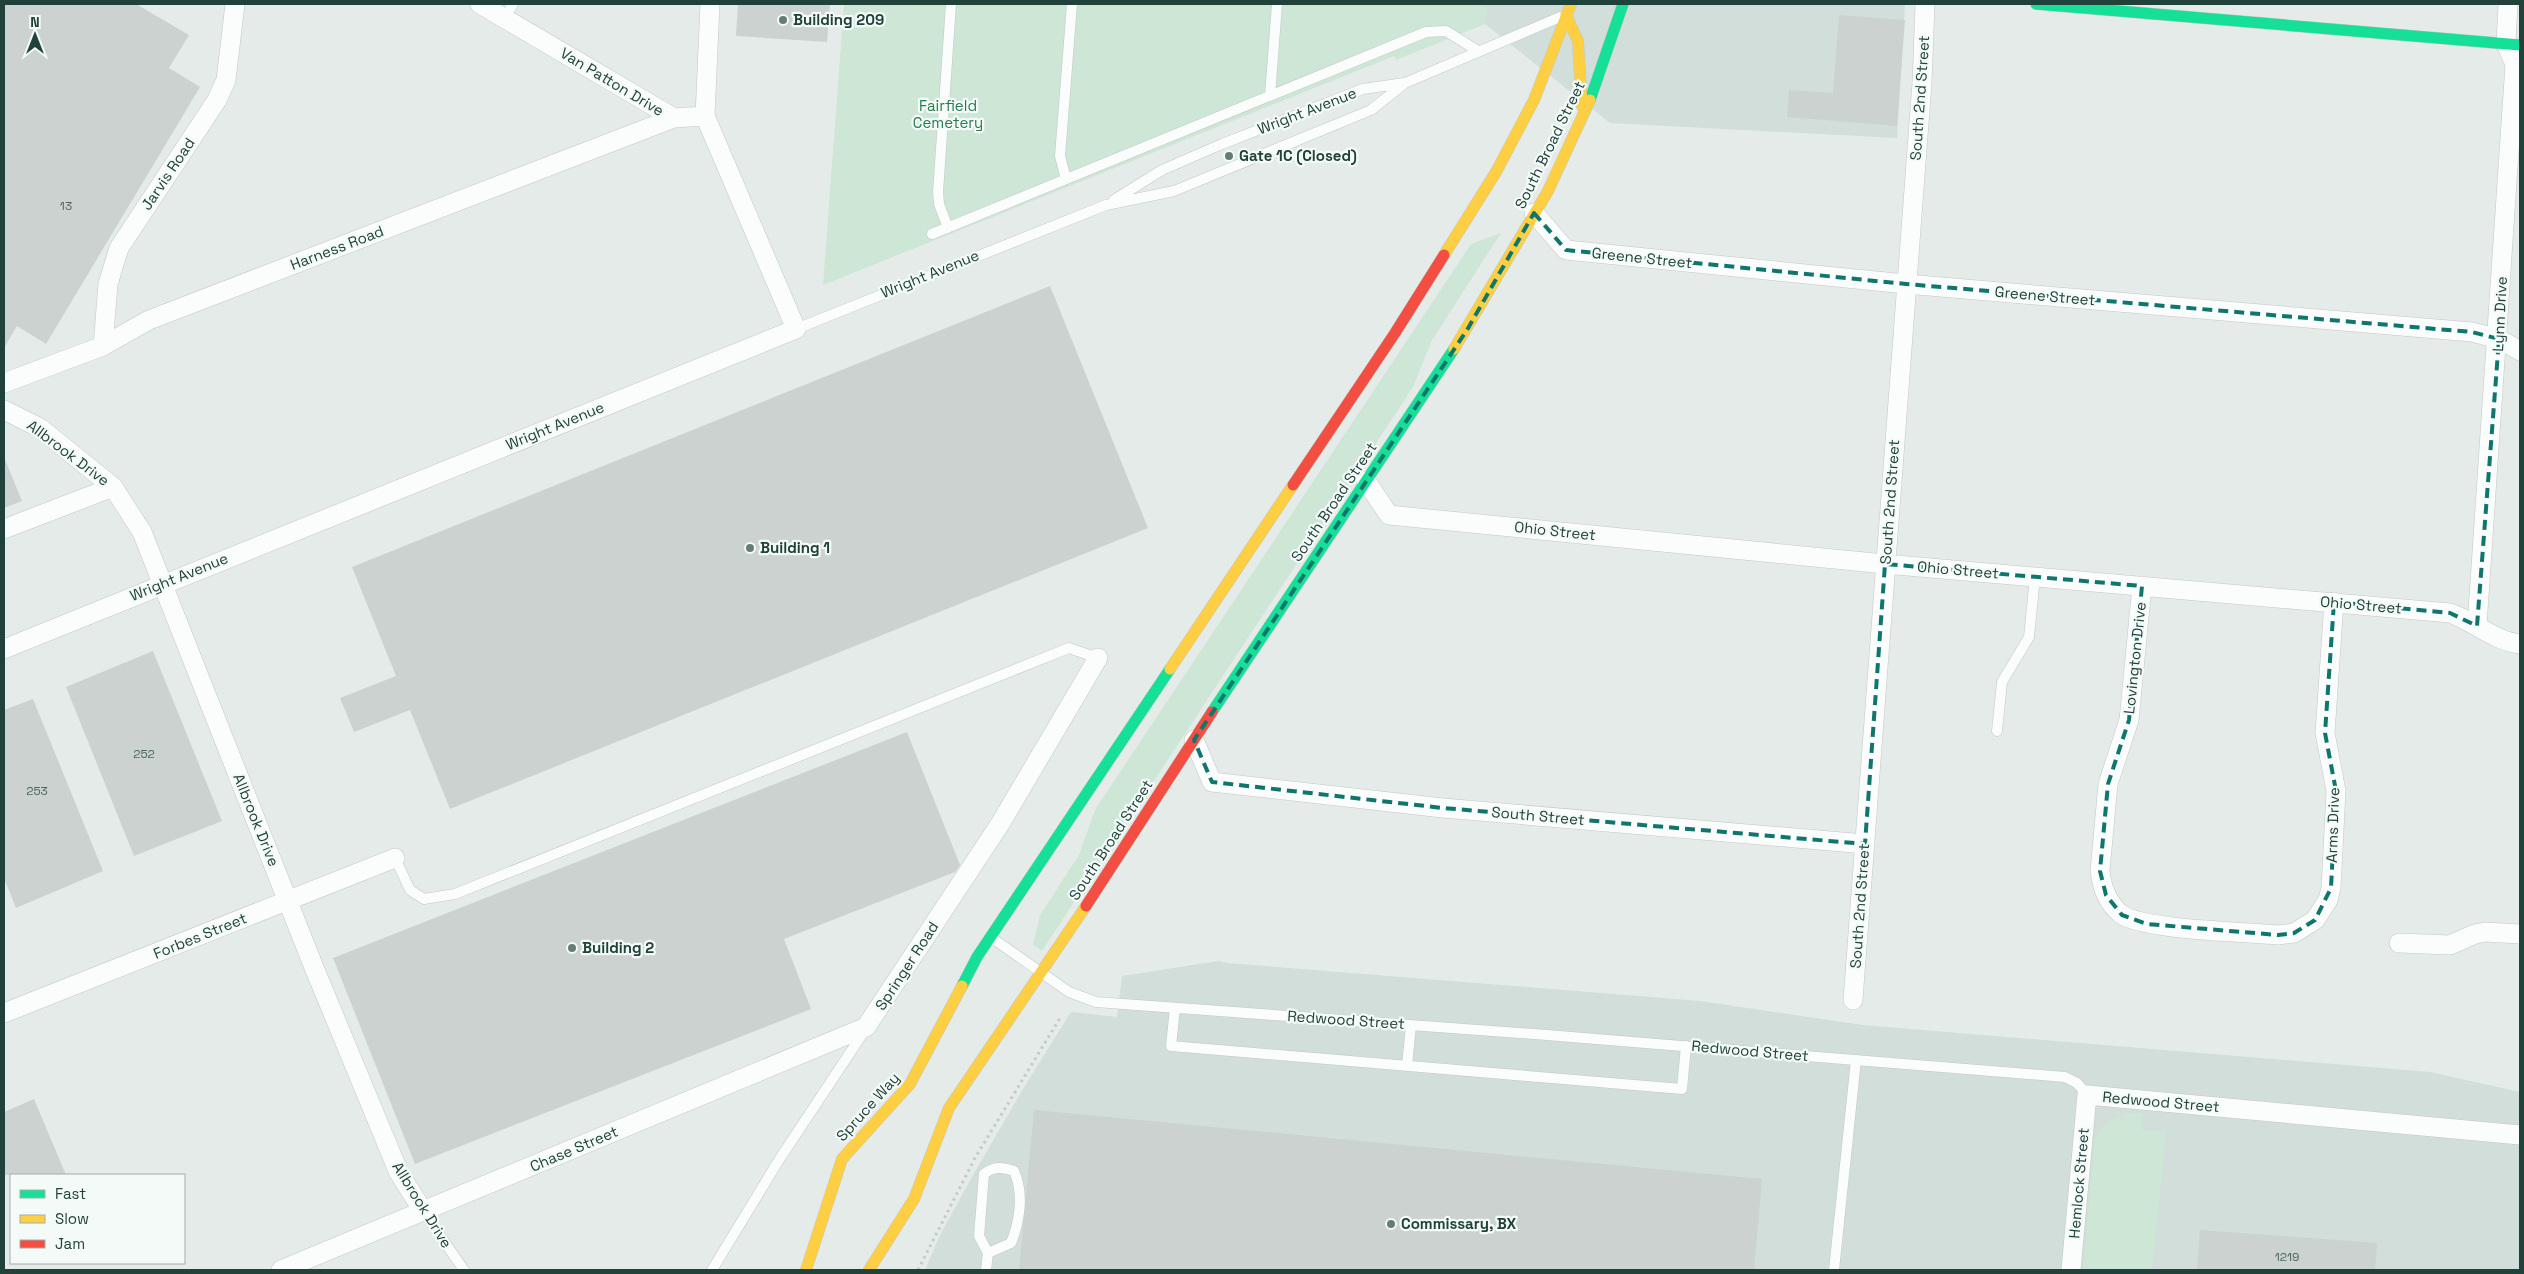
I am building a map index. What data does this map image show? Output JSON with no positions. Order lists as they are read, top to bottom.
{
  "streets": {
    "street": [
      "Van Patton Drive",
      "South 2nd Street",
      "Wright Avenue",
      "South Broad Street",
      "Jarvis Road",
      "Harness Road",
      "Greene Street",
      "Lynn Drive",
      "Allbrook Drive",
      "Ohio Street",
      "Lovington Drive",
      "South Street",
      "Arms Drive",
      "Forbes Street",
      "Springer Road",
      "Redwood Street",
      "Spruce Way",
      "Chase Street",
      "Hemlock Street"
    ]
  },
  "crossings": [
    ["Van Patton Drive", "Harness Road"],
    ["South 2nd Street", "Greene Street"],
    ["South 2nd Street", "Ohio Street"],
    ["South 2nd Street", "South Street"],
    ["Wright Avenue", "Allbrook Drive"],
    ["South Broad Street", "Greene Street"],
    ["South Broad Street", "Ohio Street"],
    ["South Broad Street", "South Street"],
    ["South Broad Street", "Redwood Street"],
    ["Jarvis Road", "Harness Road"],
    ["Greene Street", "Lynn Drive"],
    ["Lynn Drive", "Ohio Street"],
    ["Allbrook Drive", "Forbes Street"],
    ["Allbrook Drive", "Chase Street"],
    ["Ohio Street", "Lovington Drive"],
    ["Ohio Street", "Arms Drive"],
    ["Lovington Drive", "Arms Drive"],
    ["Springer Road", "Chase Street"],
    ["Redwood Street", "Spruce Way"],
    ["Redwood Street", "Hemlock Street"]
  ],
  "parks": ["Fairfield Cemetery"],
  "places": [
    "Building 209",
    "Gate 1C (Closed)",
    "Building 1",
    "Building 2",
    "Commissary, BX"
  ],
  "house_numbers": [
    "13",
    "252",
    "253",
    "1219"
  ],
  "legend": ["Fast", "Slow", "Jam"],
  "north": "top"
}
